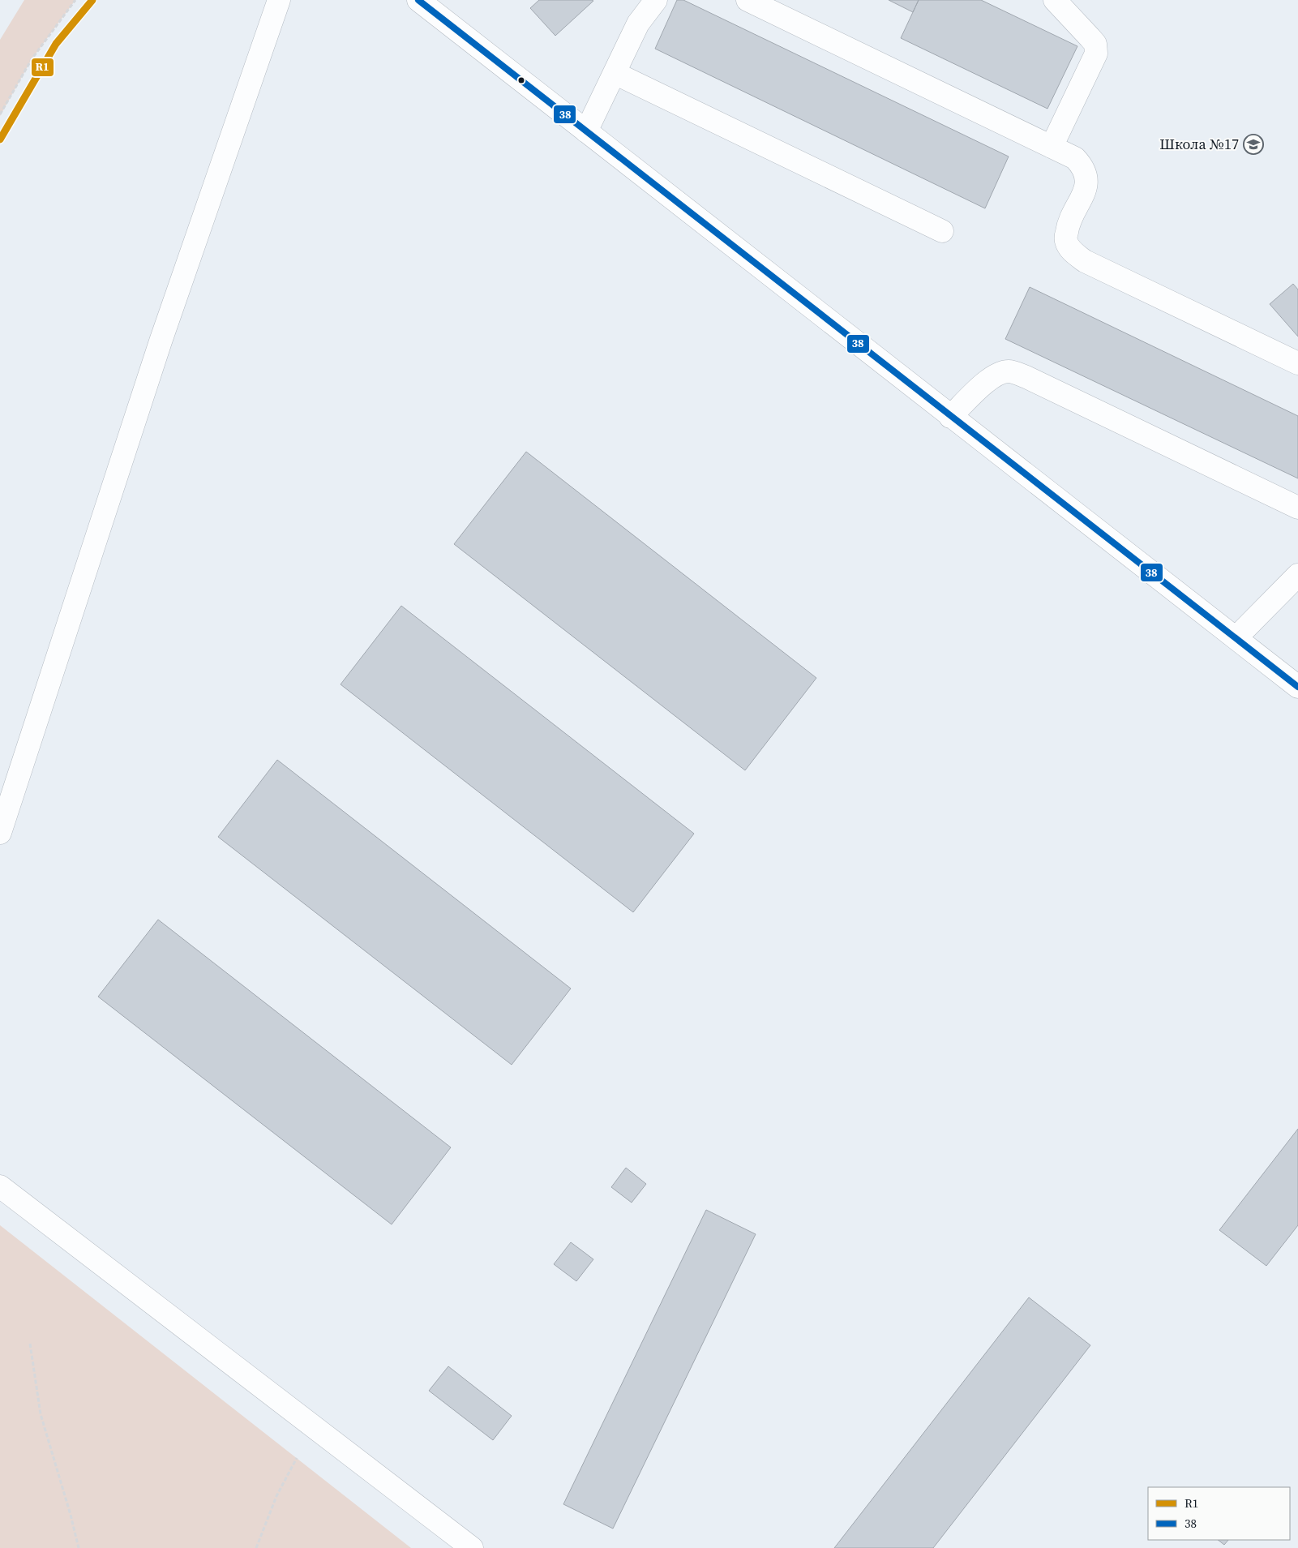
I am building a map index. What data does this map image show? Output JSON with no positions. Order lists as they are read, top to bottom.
{
  "places": {
    "school or university": ["Школа №17"]
  },
  "lines": ["transit line R1", "transit line 38"],
  "legend": ["R1", "38"]
}
